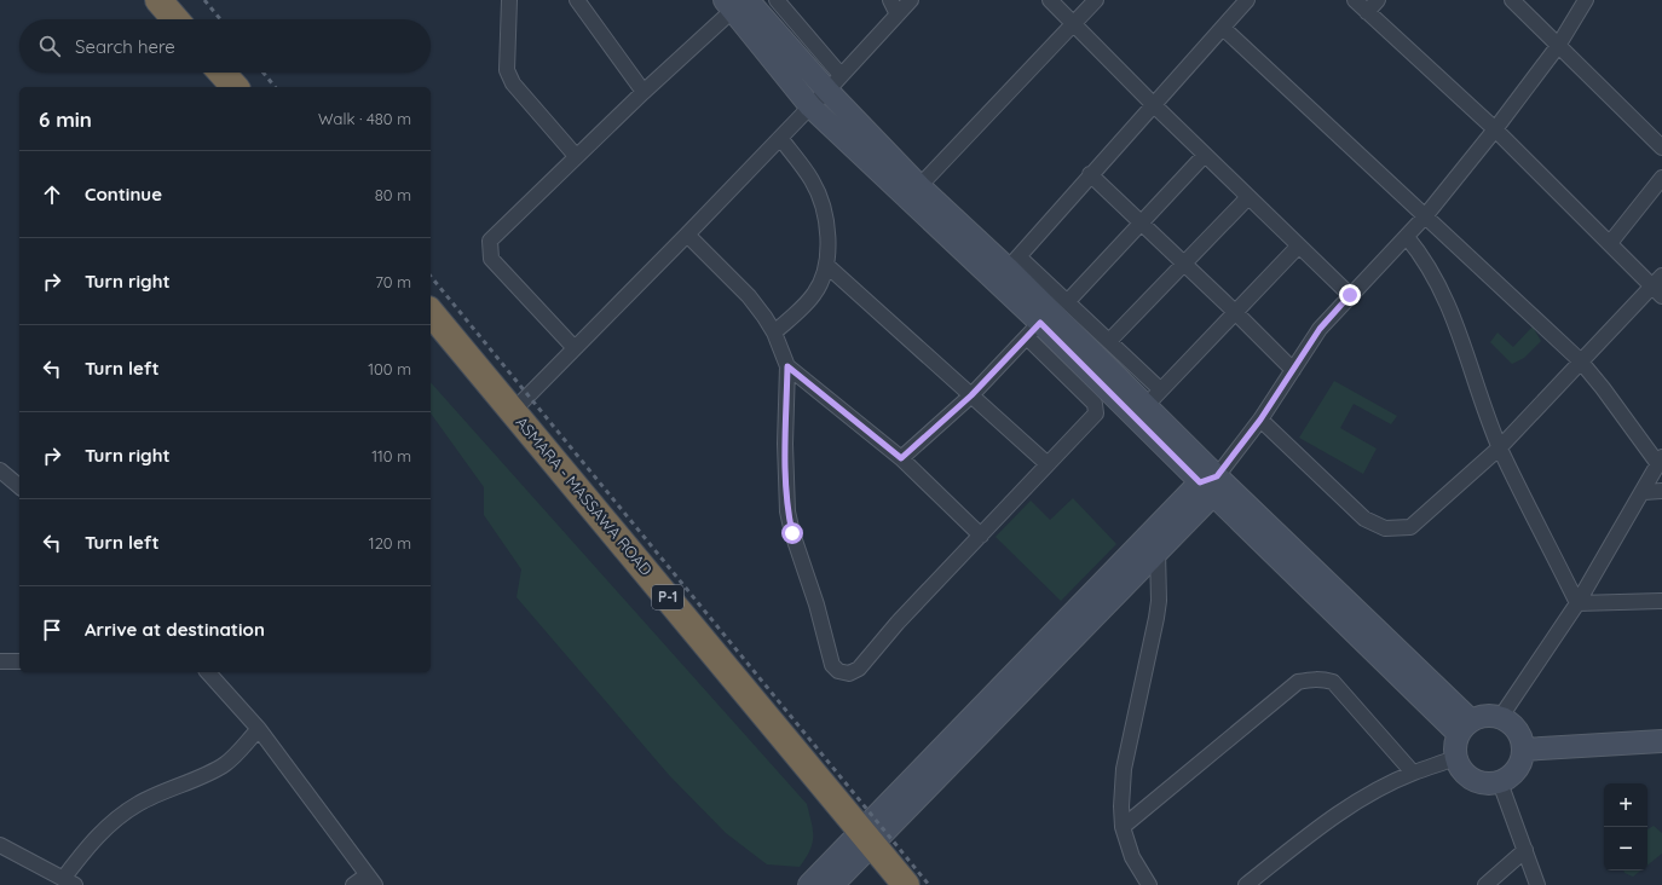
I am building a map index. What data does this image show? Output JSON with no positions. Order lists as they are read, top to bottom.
{
  "streets": {
    "highway": ["ASMARA - MASSAWA ROAD", "P-1"]
  },
  "page": {
    "search": "Search here",
    "heading": ["6 min", "Walk · 480 m"],
    "list": [
      ["Continue", "80 m"],
      ["Turn right", "70 m"],
      ["Turn left", "100 m"],
      ["Turn right", "110 m"],
      ["Turn left", "120 m"],
      "Arrive at destination"
    ],
    "map_buttons": ["+", "−"]
  }
}
